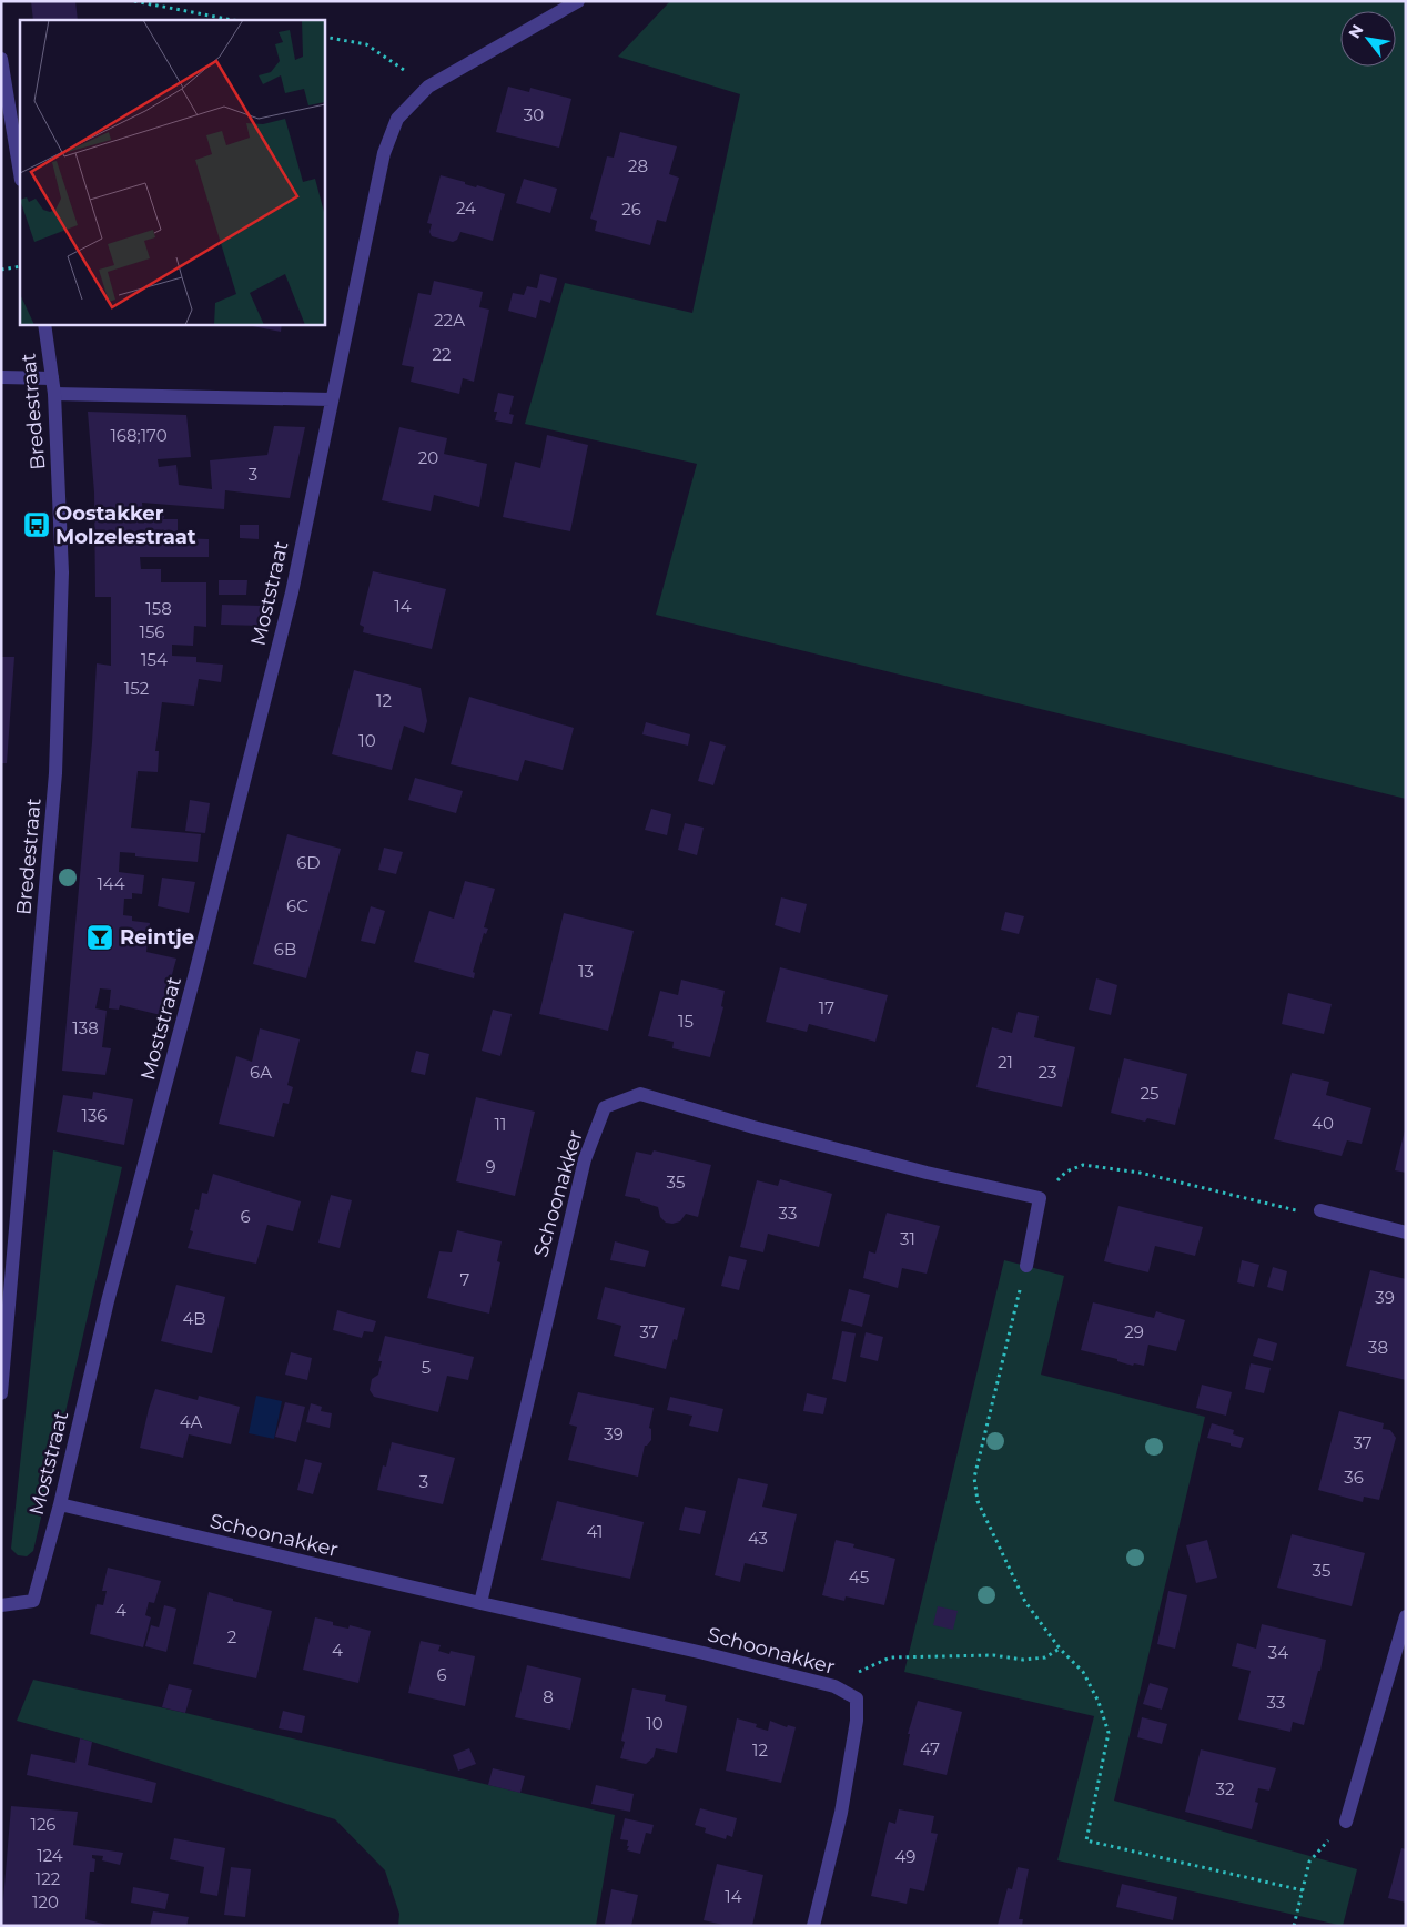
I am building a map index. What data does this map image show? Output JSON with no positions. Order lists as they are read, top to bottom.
{
  "streets": {
    "street": ["Bredestraat", "Moststraat", "Schoonakker"]
  },
  "crossings": [
    ["Moststraat", "Schoonakker"]
  ],
  "places": {
    "bus stop": ["Oostakker Molzelestraat"],
    "bar": ["Reintje"]
  },
  "house_numbers": [
    "30",
    "28",
    "24",
    "26",
    "22A",
    "22",
    "168;170",
    "20",
    "3",
    "14",
    "158",
    "156",
    "154",
    "152",
    "12",
    "10",
    "6D",
    "144",
    "6C",
    "6B",
    "13",
    "17",
    "15",
    "138",
    "21",
    "6A",
    "23",
    "25",
    "136",
    "40",
    "11",
    "9",
    "35",
    "33",
    "6",
    "31",
    "7",
    "39",
    "4B",
    "37",
    "29",
    "38",
    "5",
    "4A",
    "39",
    "37",
    "36",
    "3",
    "41",
    "43",
    "35",
    "45",
    "4",
    "2",
    "4",
    "34",
    "6",
    "8",
    "33",
    "10",
    "47",
    "12",
    "32",
    "126",
    "124",
    "49",
    "122",
    "14",
    "120"
  ],
  "north": "top left"
}
